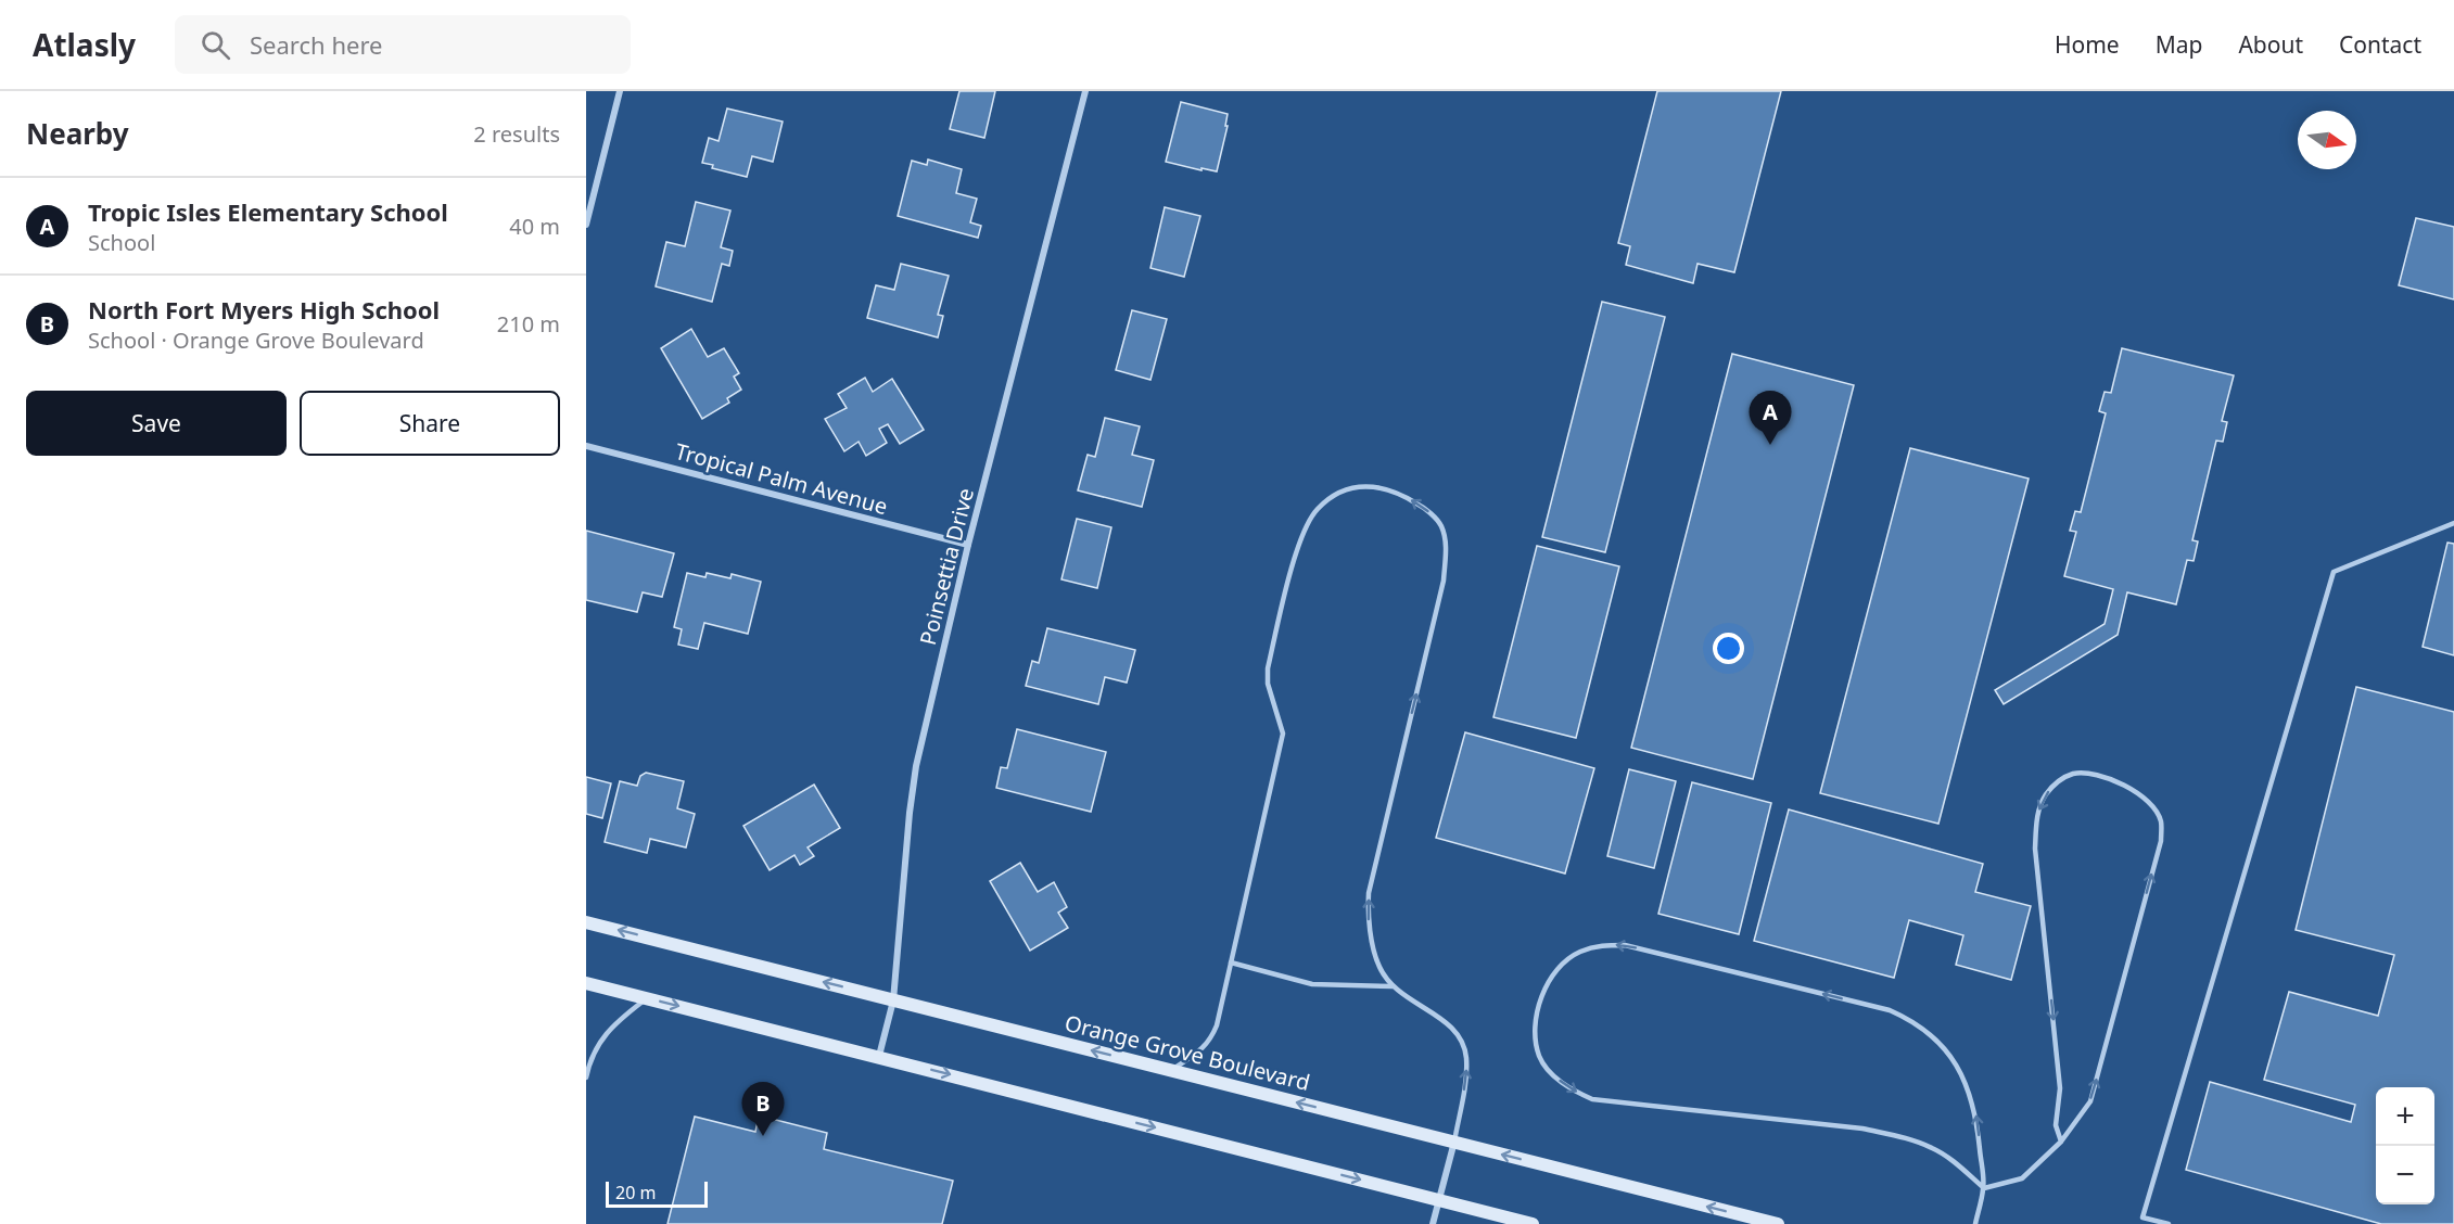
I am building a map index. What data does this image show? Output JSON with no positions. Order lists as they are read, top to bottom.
{
  "streets": {
    "street": ["Tropical Palm Avenue", "Poinsettia Drive", "Orange Grove Boulevard"]
  },
  "crossings": [
    ["Tropical Palm Avenue", "Poinsettia Drive"],
    ["Poinsettia Drive", "Orange Grove Boulevard"]
  ],
  "scale_bar": "20 m",
  "north": "right",
  "page": {
    "header": "Atlasly",
    "search": "Search here",
    "nav": [
      "Home",
      "Map",
      "About",
      "Contact"
    ],
    "heading": ["Nearby", "2 results"],
    "list": [
      {
        "mark": "A",
        "name": "Tropic Isles Elementary School",
        "note": "School",
        "value": "40 m"
      },
      {
        "mark": "B",
        "name": "North Fort Myers High School",
        "note": "School · Orange Grove Boulevard",
        "value": "210 m"
      }
    ],
    "buttons": ["Save", "Share"],
    "pins": ["A", "B"],
    "map_buttons": ["+", "−"],
    "scale": "20 m"
  }
}
